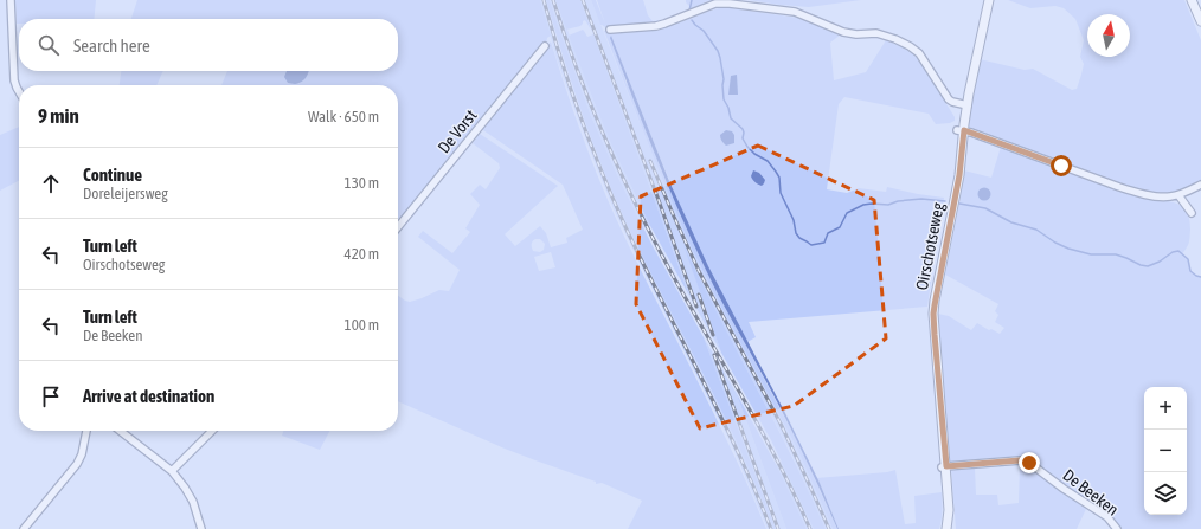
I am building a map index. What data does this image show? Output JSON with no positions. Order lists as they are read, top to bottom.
{
  "streets": {
    "street": ["De Vorst", "Oirschotseweg", "De Beeken"]
  },
  "crossings": [
    ["Oirschotseweg", "De Beeken"]
  ],
  "north": "top",
  "page": {
    "search": "Search here",
    "heading": ["9 min", "Walk · 650 m"],
    "list": [
      ["Continue", "Doreleijersweg", "130 m"],
      ["Turn left", "Oirschotseweg", "420 m"],
      ["Turn left", "De Beeken", "100 m"],
      "Arrive at destination"
    ],
    "map_buttons": ["+", "−"]
  }
}
